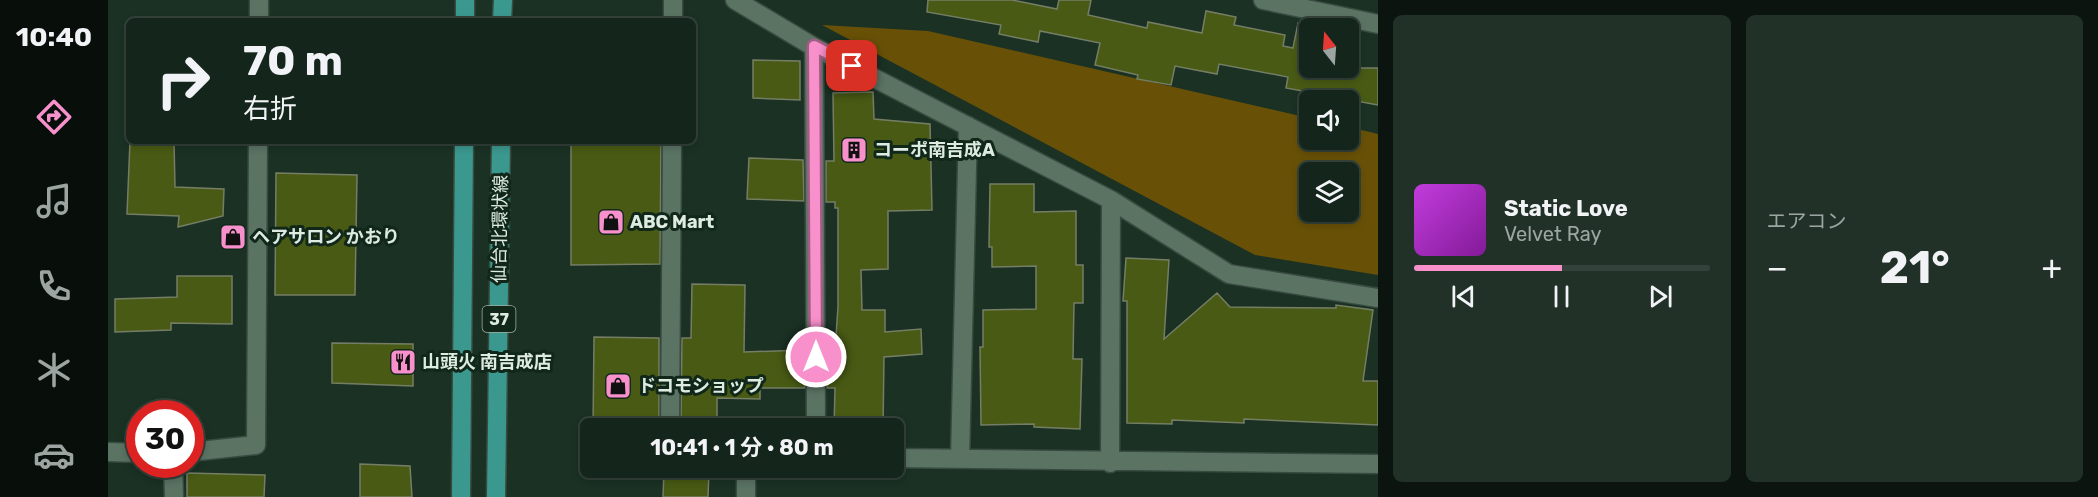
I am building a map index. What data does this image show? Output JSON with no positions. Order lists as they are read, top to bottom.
{
  "streets": {
    "main road": ["仙台北環状線", "37"]
  },
  "places": {
    "building": ["コーポ南吉成A"],
    "shop": ["ABC Mart", "ヘアサロン かおり", "ドコモショップ"],
    "restaurant": ["山頭火 南吉成店"]
  },
  "north": "top",
  "page": {
    "tabs": "10:40",
    "tile": "エアコン",
    "turn": ["70 m", "右折"],
    "song": ["Static Love", "Velvet Ray"],
    "heat": ["−", "21°", "+"],
    "limit": "30",
    "trip": "10:41 · 1 分 · 80 m"
  }
}
